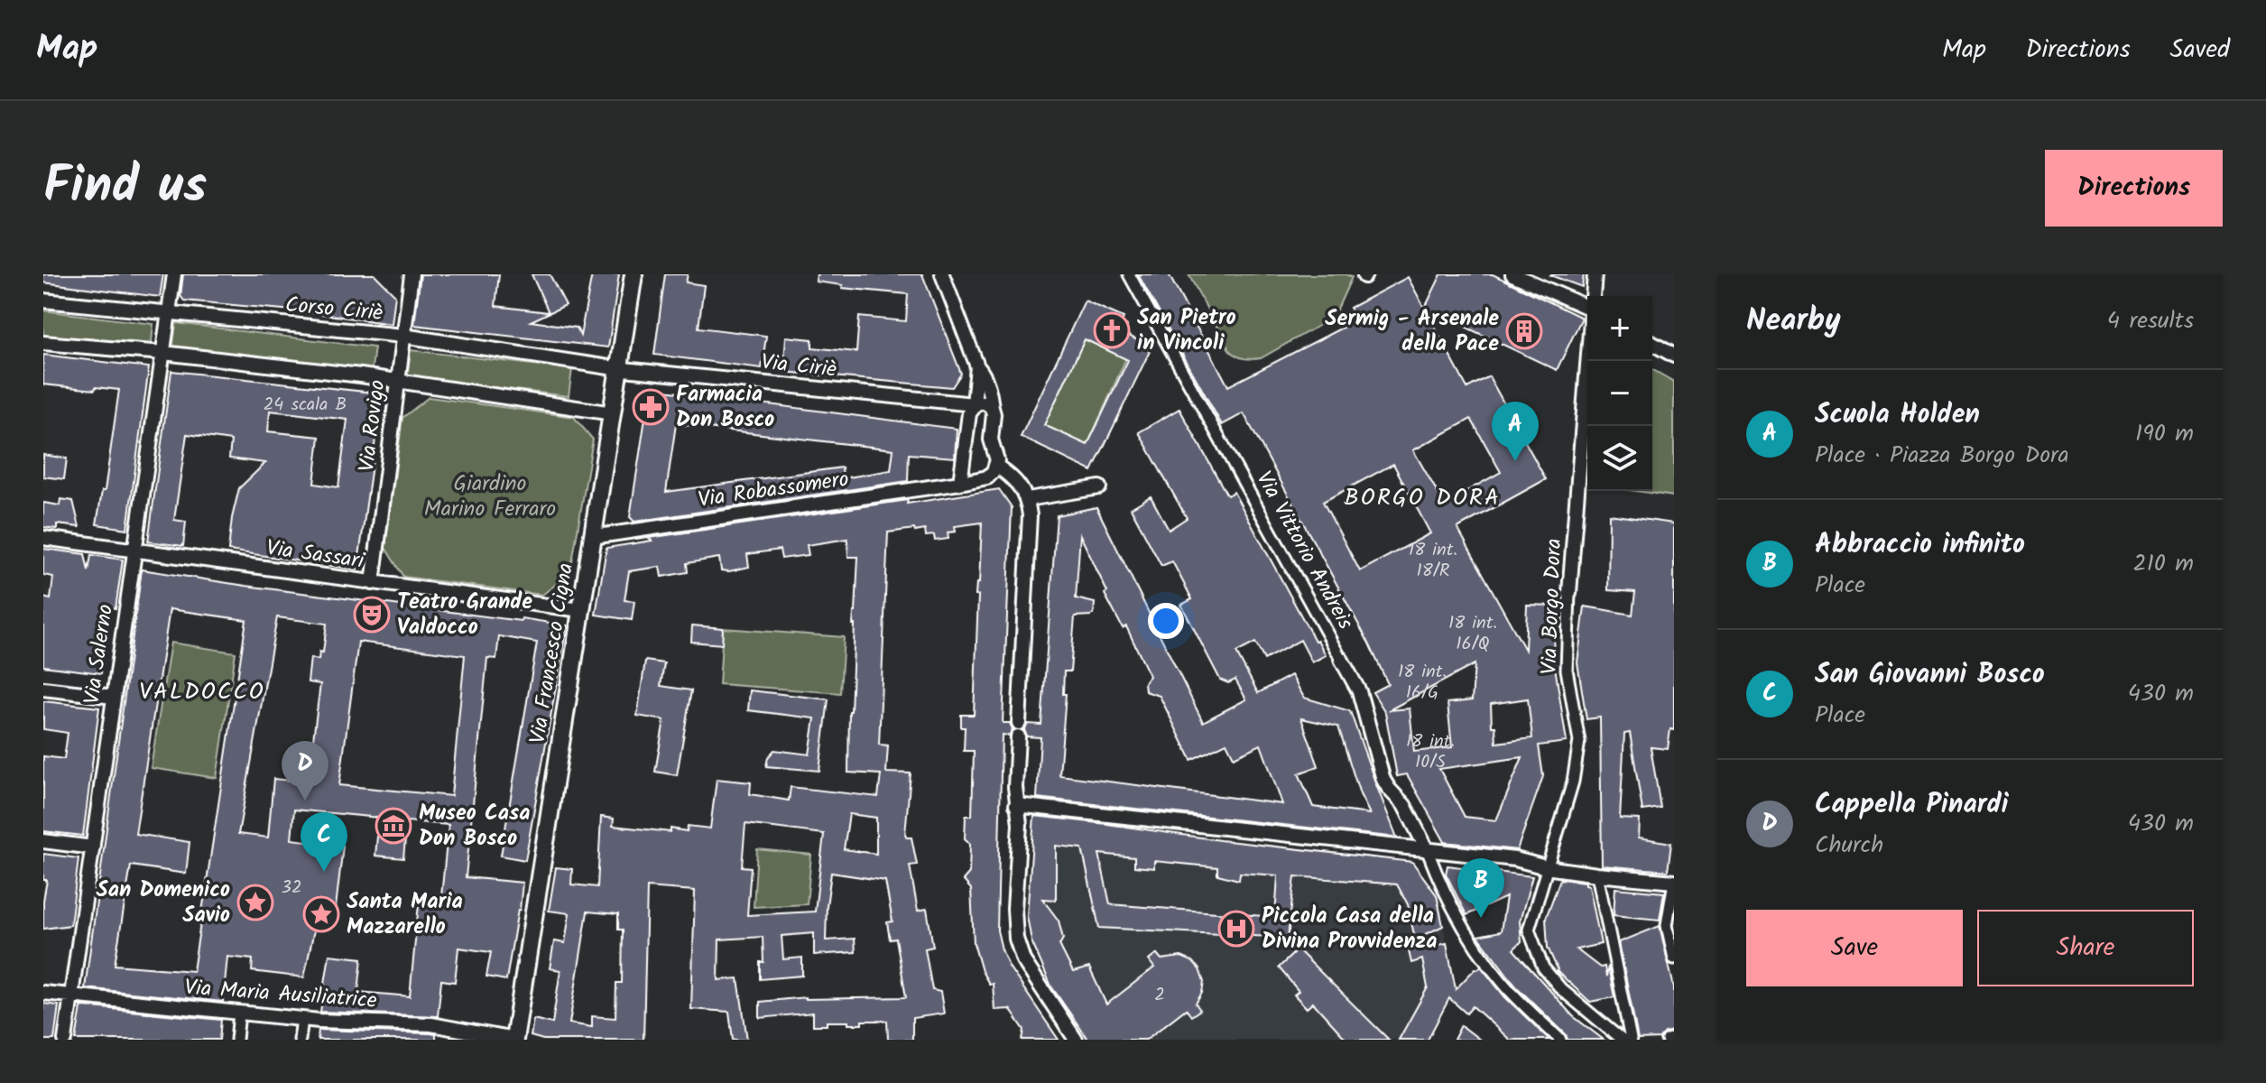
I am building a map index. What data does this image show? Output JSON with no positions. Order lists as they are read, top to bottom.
{
  "streets": {
    "street": [
      "Corso Ciriè",
      "Via Ciriè",
      "Via Rovigo",
      "Via Robassomero",
      "Via Vittorio Andreis",
      "Via Sassari",
      "Via Borgo Dora",
      "Via Francesco Cigna",
      "Via Salerno",
      "Via Maria Ausiliatrice"
    ]
  },
  "crossings": [
    ["Corso Ciriè", "Via Ciriè"],
    ["Corso Ciriè", "Via Rovigo"],
    ["Corso Ciriè", "Via Francesco Cigna"],
    ["Corso Ciriè", "Via Salerno"],
    ["Via Ciriè", "Via Francesco Cigna"],
    ["Via Rovigo", "Via Sassari"],
    ["Via Robassomero", "Via Francesco Cigna"],
    ["Via Sassari", "Via Francesco Cigna"],
    ["Via Sassari", "Via Salerno"],
    ["Via Francesco Cigna", "Via Maria Ausiliatrice"],
    ["Via Salerno", "Via Maria Ausiliatrice"]
  ],
  "districts": ["BORGO DORA", "VALDOCCO"],
  "parks": ["Giardino Marino Ferraro"],
  "places": {
    "church": ["San Pietro in Vincoli"],
    "building": ["Sermig - Arsenale della Pace"],
    "pharmacy": ["Farmacia Don Bosco"],
    "theatre": ["Teatro Grande Valdocco"],
    "museum": ["Museo Casa Don Bosco"],
    "place": ["San Domenico Savio", "Santa Maria Mazzarello"],
    "hospital": ["Piccola Casa della Divina Provvidenza"]
  },
  "house_numbers": [
    "24 scala B",
    "18 int. 18/R",
    "18 int. 16/Q",
    "18 int. 16/G",
    "18 int. 10/S",
    "32",
    "2"
  ],
  "page": {
    "header": "Map",
    "nav": ["Map", "Directions", "Saved"],
    "title": "Find us",
    "buttons": [
      "Directions",
      ["Save", "Share"]
    ],
    "heading": ["Nearby", "4 results"],
    "map_buttons": ["+", "−"],
    "list": [
      {
        "mark": "A",
        "name": "Scuola Holden",
        "note": "Place · Piazza Borgo Dora",
        "value": "190 m"
      },
      {
        "mark": "B",
        "name": "Abbraccio infinito",
        "note": "Place",
        "value": "210 m"
      },
      {
        "mark": "C",
        "name": "San Giovanni Bosco",
        "note": "Place",
        "value": "430 m"
      },
      {
        "mark": "D",
        "name": "Cappella Pinardi",
        "note": "Church",
        "value": "430 m"
      }
    ],
    "pins": [
      "A",
      "D",
      "C",
      "B"
    ]
  }
}
